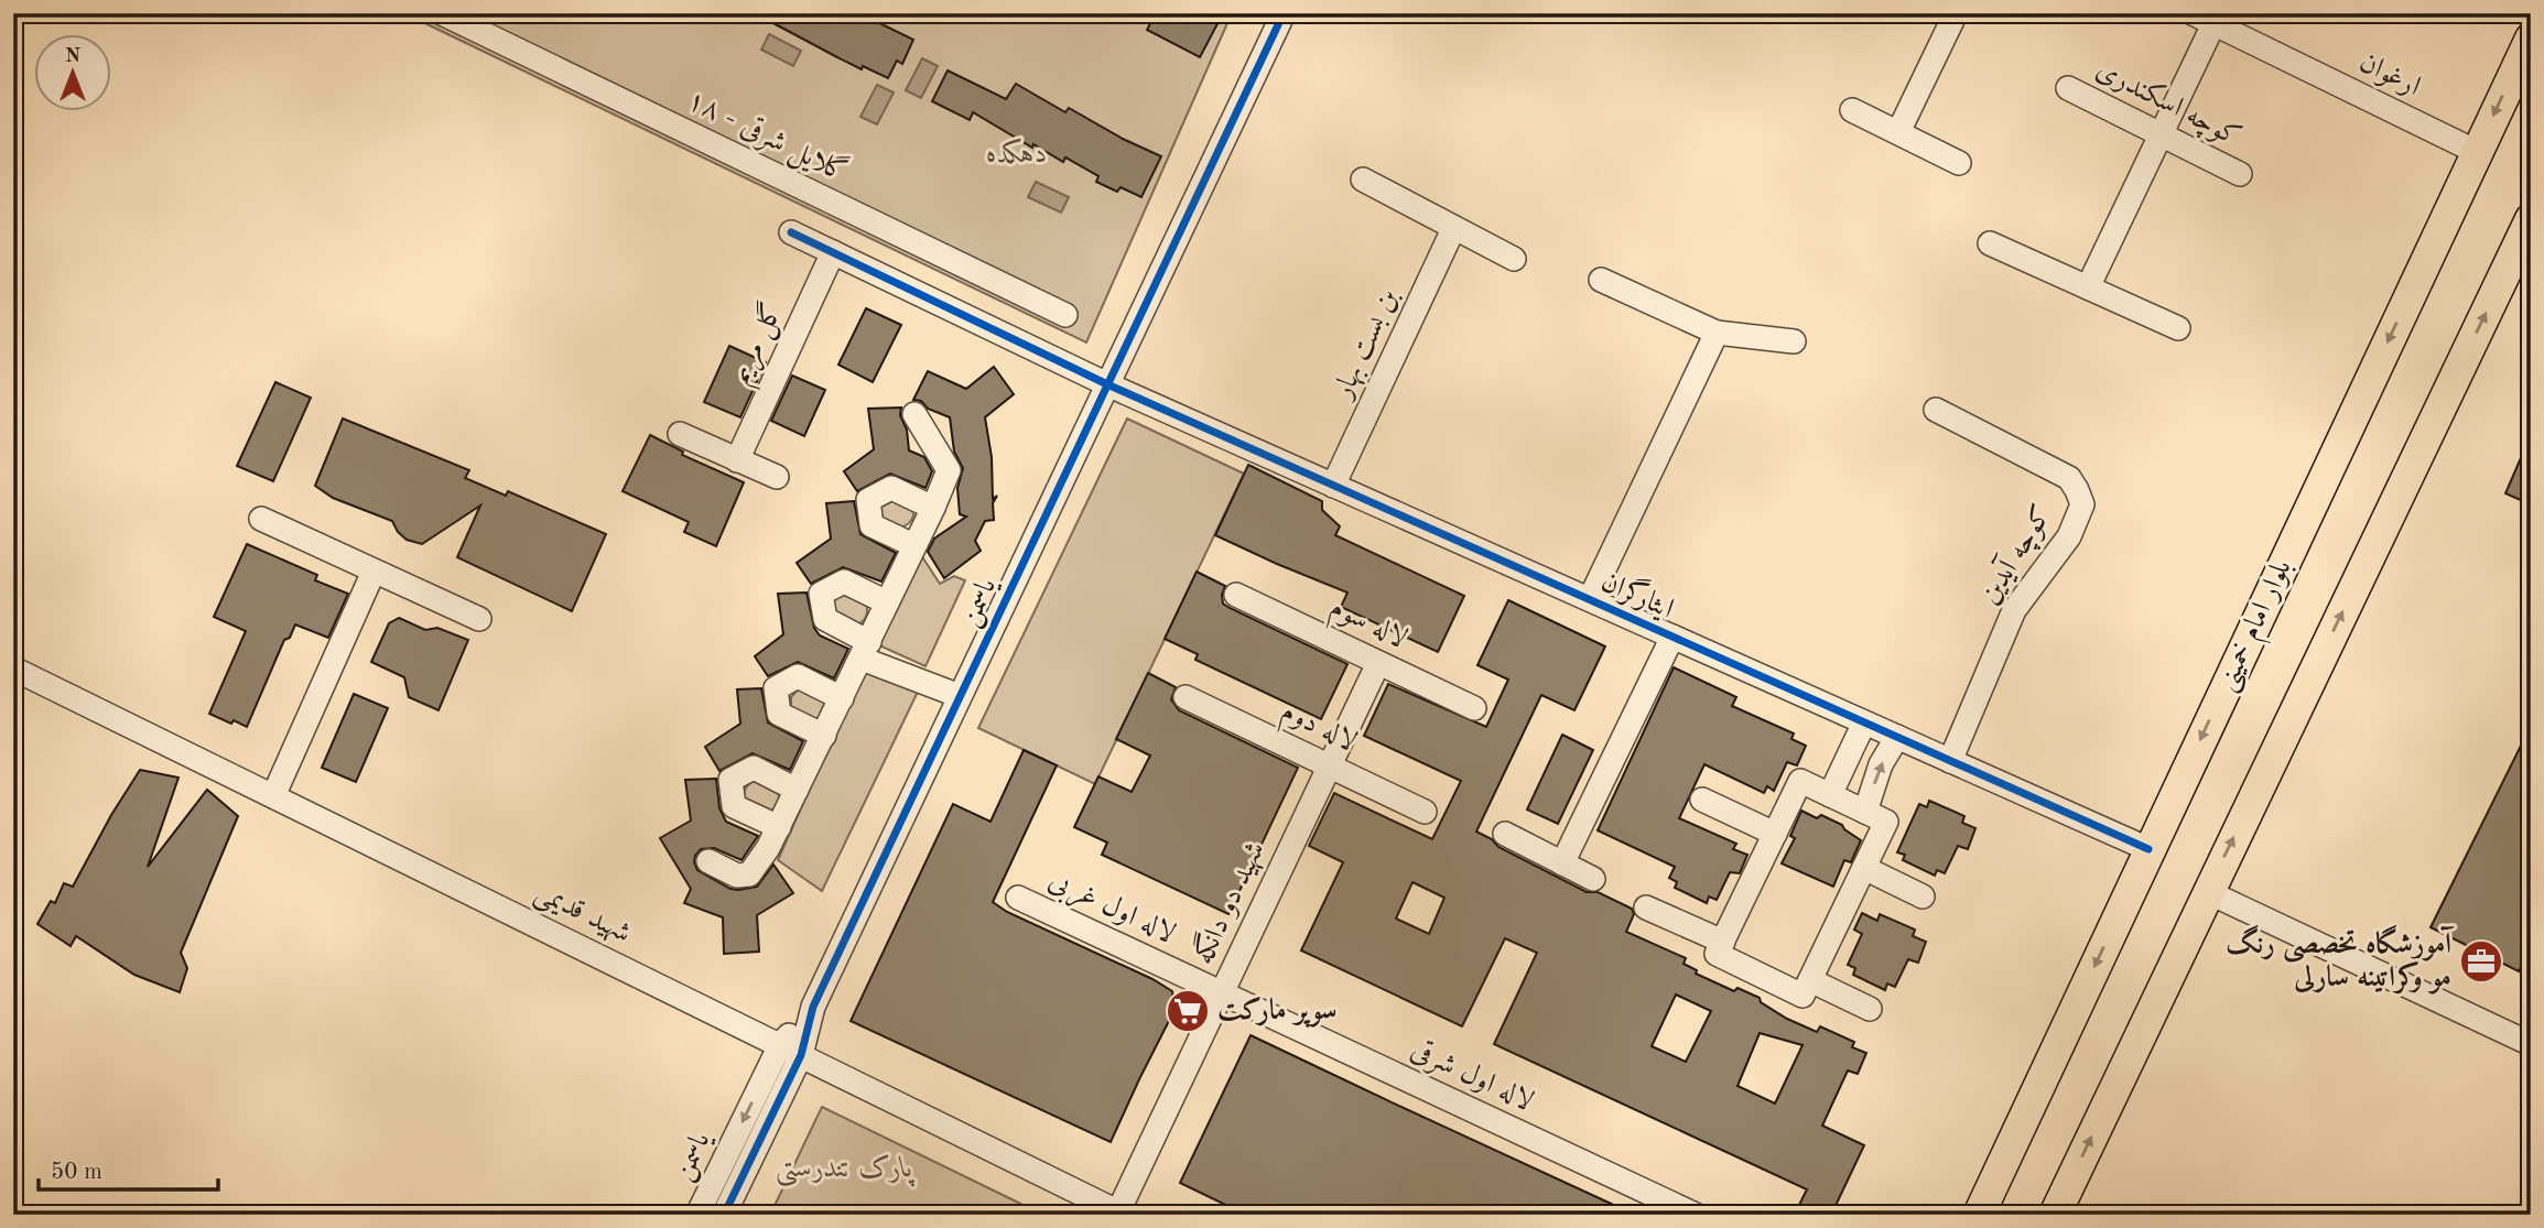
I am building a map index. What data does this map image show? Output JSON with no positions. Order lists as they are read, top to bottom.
{
  "streets": {
    "main road": ["بلوار امام خمینی"],
    "street": [
      "ارغوان",
      "کوچه اسکندری",
      "گلایل شرقی - ۱۸",
      "گل مریم",
      "بن بست بهار",
      "کوچه آیدین",
      "ایثارگران",
      "یاسمن",
      "لاله سوم",
      "لاله دوم",
      "شهید دو دانگه",
      "لاله اول غربی",
      "شهید قدیمی",
      "لاله اول شرقی"
    ]
  },
  "crossings": [
    ["ارغوان", "بلوار امام خمینی"],
    ["گل مریم", "ایثارگران"],
    ["بن بست بهار", "ایثارگران"],
    ["کوچه آیدین", "ایثارگران"],
    ["ایثارگران", "یاسمن"],
    ["ایثارگران", "بلوار امام خمینی"],
    ["یاسمن", "شهید قدیمی"],
    ["لاله سوم", "شهید دو دانگه"],
    ["لاله دوم", "شهید دو دانگه"],
    ["شهید دو دانگه", "لاله اول غربی"],
    ["شهید دو دانگه", "شهید قدیمی"],
    ["شهید دو دانگه", "لاله اول شرقی"],
    ["لاله اول غربی", "لاله اول شرقی"]
  ],
  "parks": ["دهکده", "پارک تندرستی"],
  "places": {
    "office": ["آموزشگاه تخصصی رنگ مو وکراتینه سارلی"],
    "supermarket": ["سوپر مارکت"]
  },
  "scale_bar": "50 m",
  "north": "top"
}
